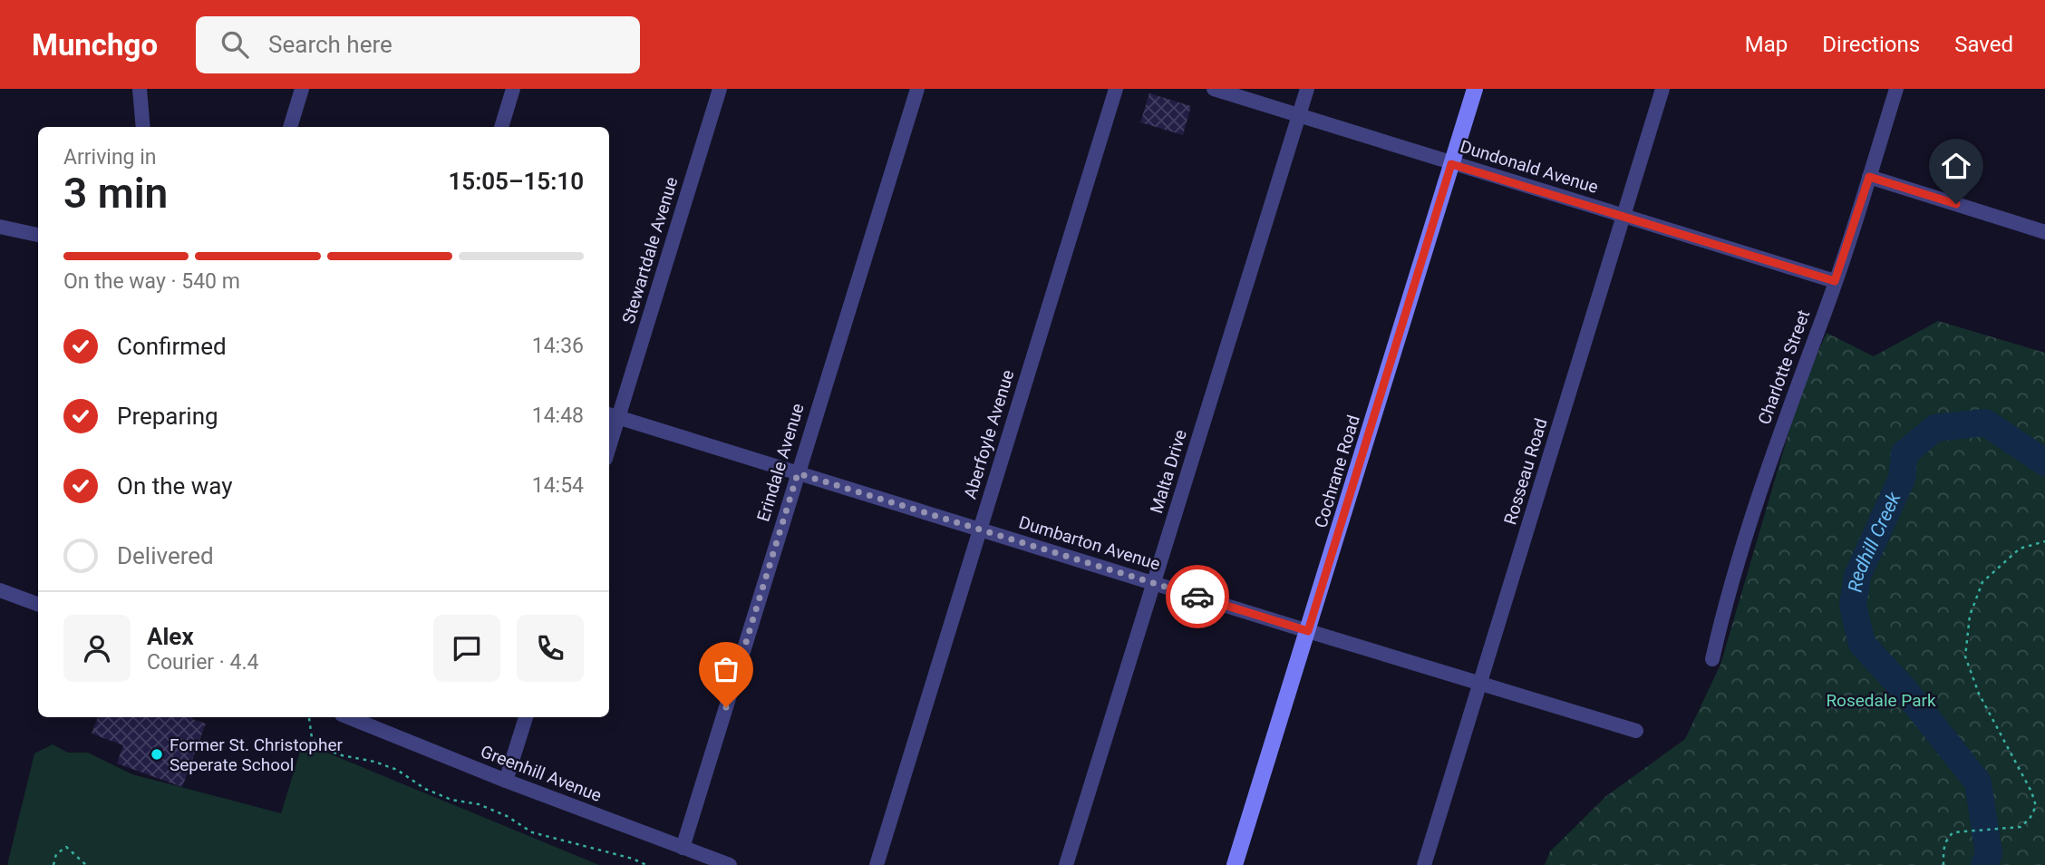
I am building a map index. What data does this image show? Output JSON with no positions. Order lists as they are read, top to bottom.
{
  "streets": {
    "street": [
      "Dundonald Avenue",
      "Stewartdale Avenue",
      "Charlotte Street",
      "Aberfoyle Avenue",
      "Erindale Avenue",
      "Malta Drive",
      "Cochrane Road",
      "Rosseau Road",
      "Dumbarton Avenue",
      "Greenhill Avenue"
    ]
  },
  "crossings": [
    ["Dundonald Avenue", "Charlotte Street"],
    ["Dundonald Avenue", "Malta Drive"],
    ["Dundonald Avenue", "Cochrane Road"],
    ["Dundonald Avenue", "Rosseau Road"],
    ["Stewartdale Avenue", "Dumbarton Avenue"],
    ["Aberfoyle Avenue", "Dumbarton Avenue"],
    ["Erindale Avenue", "Dumbarton Avenue"],
    ["Erindale Avenue", "Greenhill Avenue"],
    ["Malta Drive", "Dumbarton Avenue"],
    ["Cochrane Road", "Dumbarton Avenue"],
    ["Rosseau Road", "Dumbarton Avenue"]
  ],
  "water": ["Redhill Creek"],
  "parks": ["Rosedale Park"],
  "places": ["Former St. Christopher Seperate School"],
  "page": {
    "header": "Munchgo",
    "search": "Search here",
    "nav": ["Map", "Directions", "Saved"],
    "heading": ["3 min", "Arriving in", "15:05–15:10"],
    "panel": ["Alex", "Courier · 4.4"],
    "bar": "On the way · 540 m",
    "list": [
      ["Confirmed", "14:36"],
      ["Preparing", "14:48"],
      ["On the way", "14:54"],
      "Delivered"
    ]
  }
}
